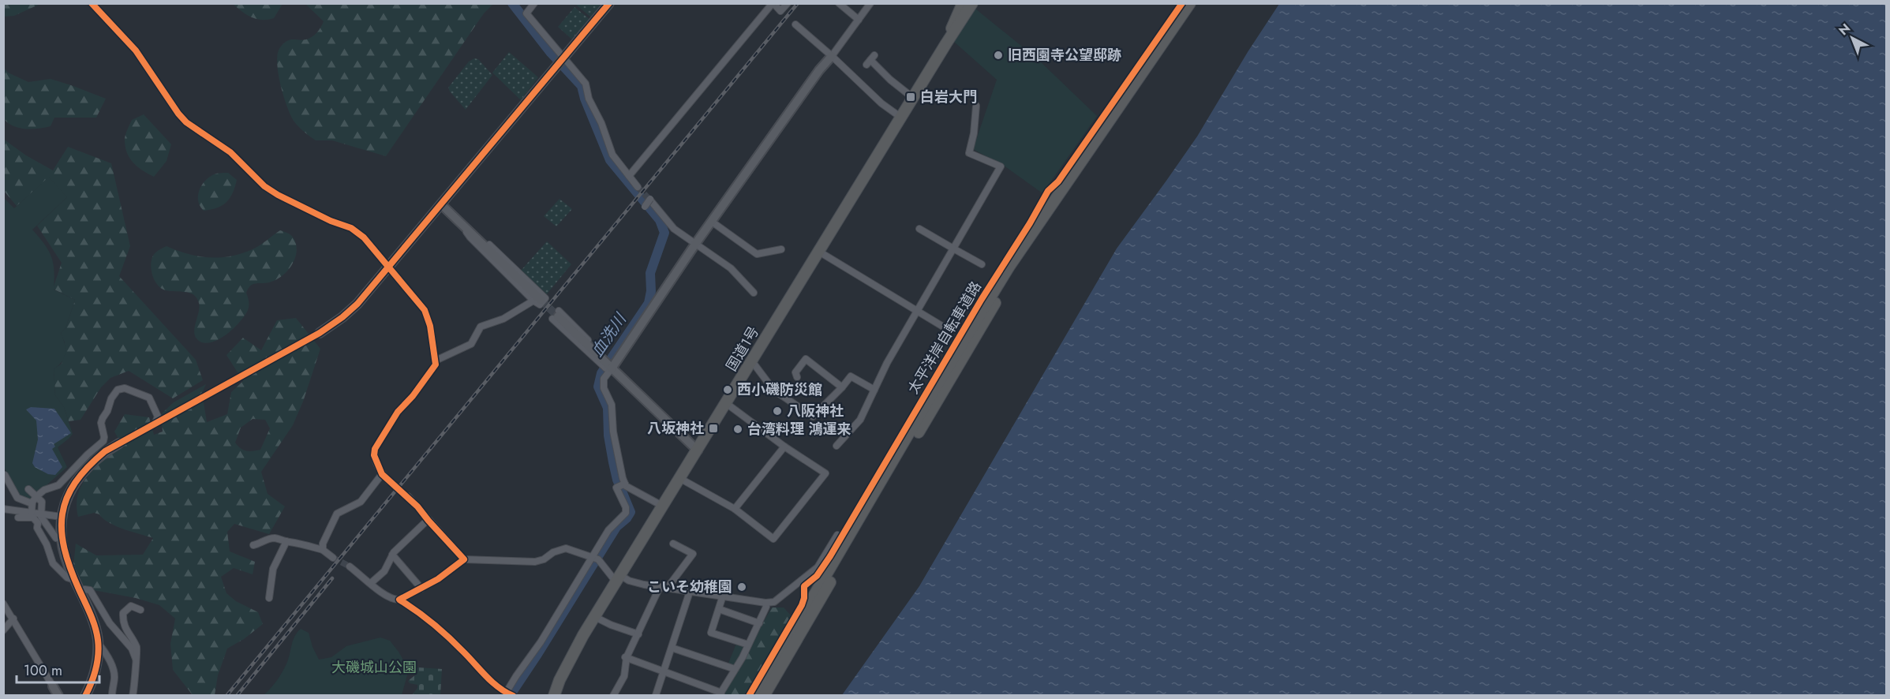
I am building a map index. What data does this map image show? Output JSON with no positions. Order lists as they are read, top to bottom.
{
  "streets": {
    "highway": ["国道1号"],
    "cycle path": ["太平洋岸自転車道路"]
  },
  "water": ["血洗川"],
  "parks": ["大磯城山公園"],
  "places": {
    "other": [
      "旧西園寺公望邸跡",
      "西小磯防災館",
      "八阪神社",
      "台湾料理 鴻運来",
      "こいそ幼稚園"
    ],
    "transit": ["白岩大門", "八坂神社"]
  },
  "scale_bar": "100 m",
  "north": "top left"
}
